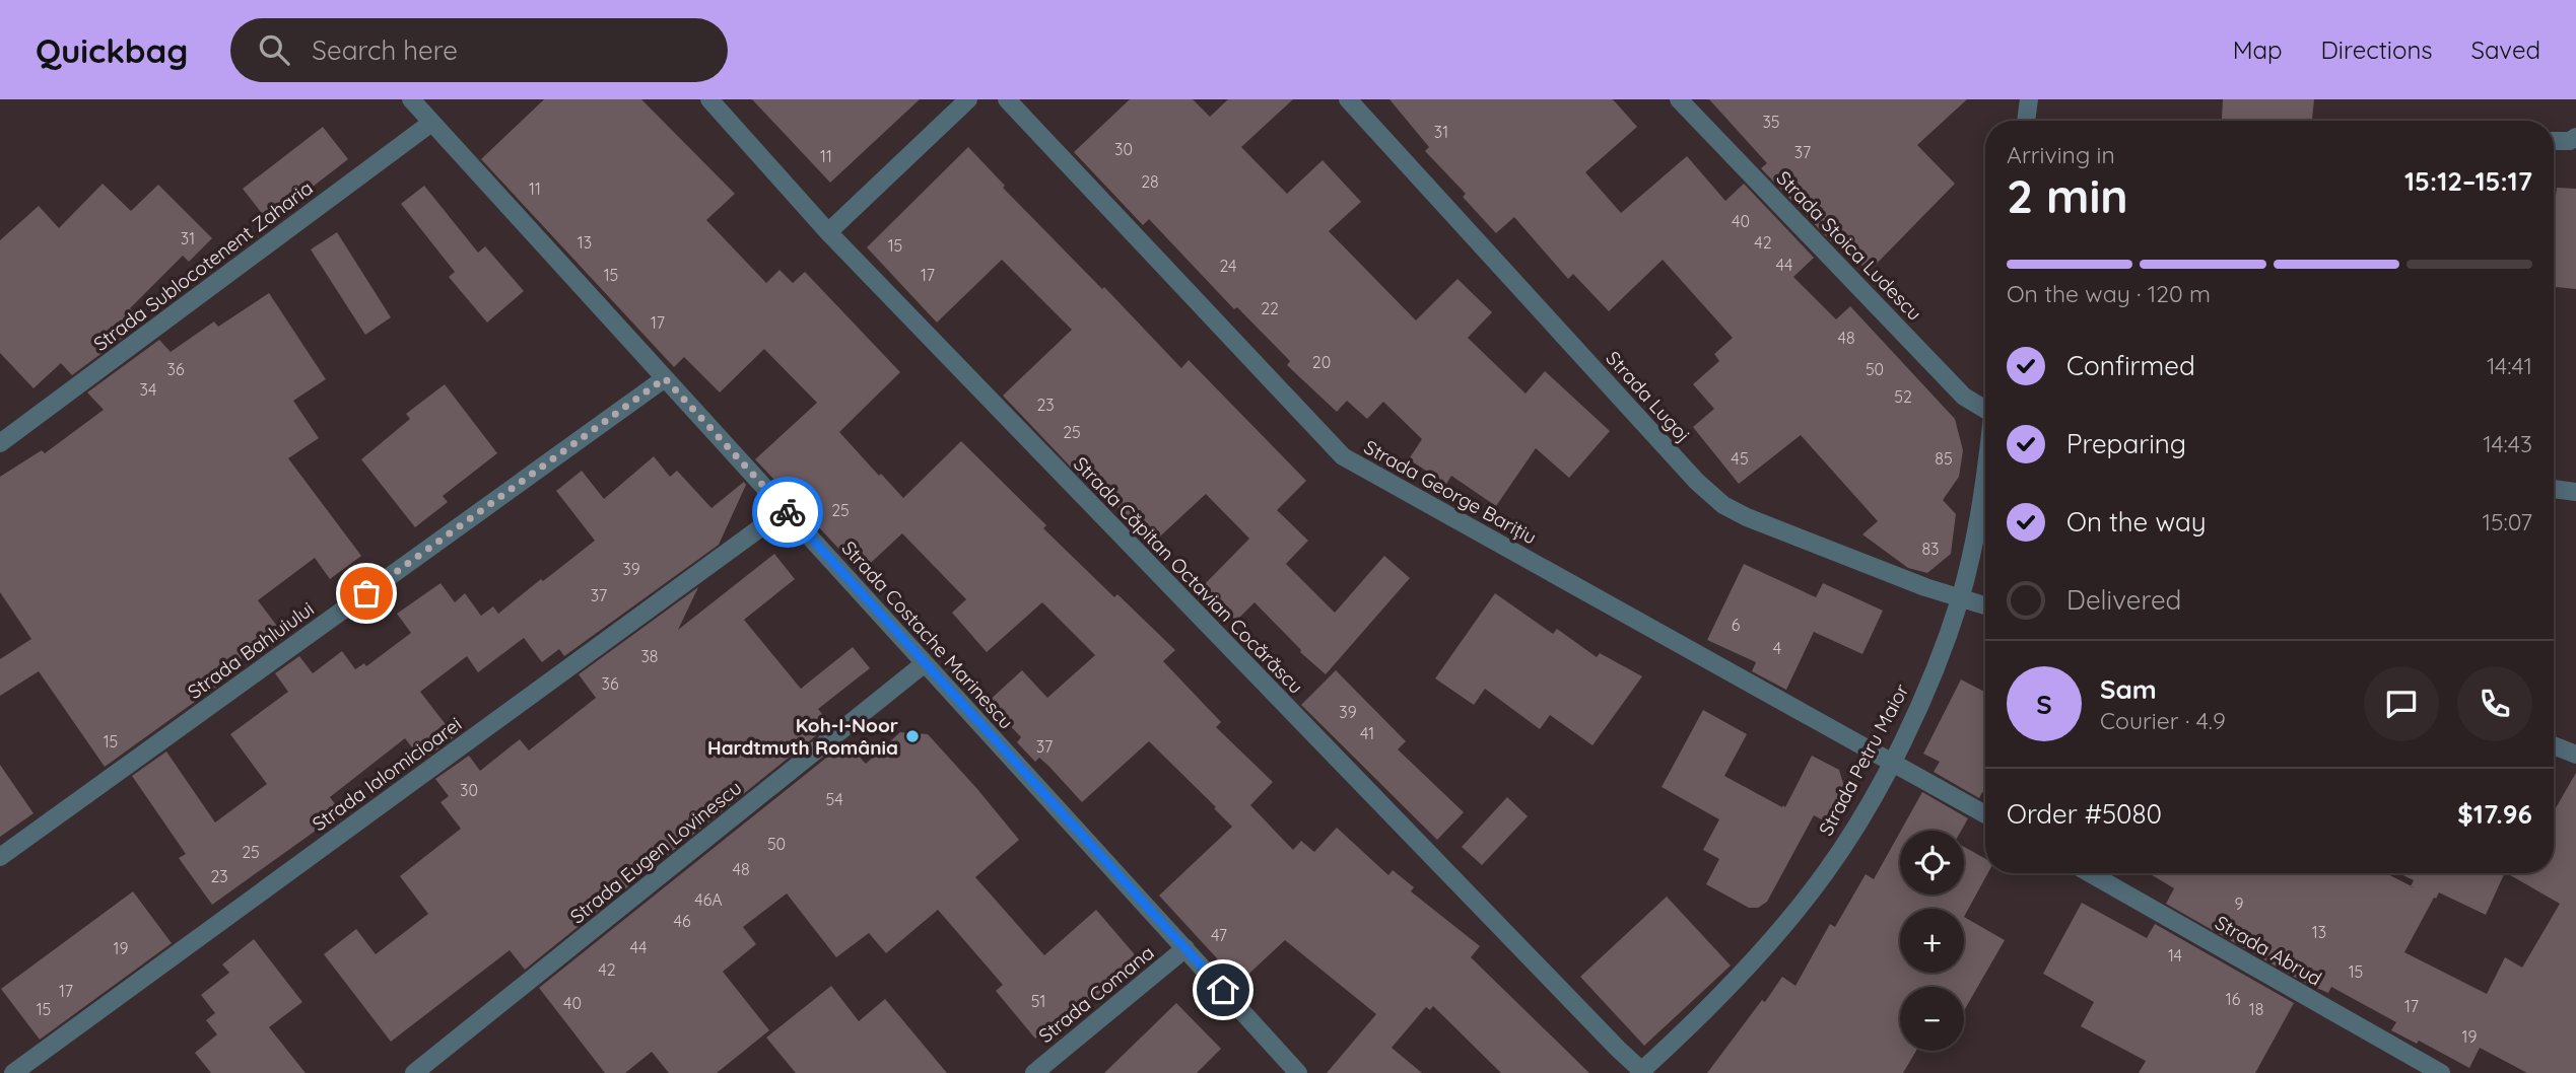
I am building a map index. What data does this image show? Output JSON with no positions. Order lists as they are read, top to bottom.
{
  "streets": {
    "street": [
      "Strada Stoica Ludescu",
      "Strada Sublocotenent Zaharia",
      "Strada Lugoj",
      "Strada George Barițiu",
      "Strada Căpitan Octavian Cocărăscu",
      "Strada Costache Marinescu",
      "Strada Bahluiului",
      "Strada Petru Maior",
      "Strada Ialomicioarei",
      "Strada Eugen Lovinescu",
      "Strada Abrud",
      "Strada Comana"
    ]
  },
  "crossings": [
    ["Strada Sublocotenent Zaharia", "Strada Costache Marinescu"],
    ["Strada Lugoj", "Strada Petru Maior"],
    ["Strada George Barițiu", "Strada Petru Maior"],
    ["Strada Căpitan Octavian Cocărăscu", "Strada Petru Maior"],
    ["Strada Costache Marinescu", "Strada Bahluiului"],
    ["Strada Costache Marinescu", "Strada Ialomicioarei"],
    ["Strada Costache Marinescu", "Strada Eugen Lovinescu"],
    ["Strada Costache Marinescu", "Strada Comana"]
  ],
  "places": ["Koh-I-Noor Hardtmuth România"],
  "house_numbers": [
    "35",
    "31",
    "30",
    "37",
    "11",
    "28",
    "11",
    "40",
    "31",
    "13",
    "42",
    "15",
    "44",
    "24",
    "15",
    "17",
    "22",
    "17",
    "48",
    "20",
    "36",
    "50",
    "34",
    "52",
    "23",
    "25",
    "45",
    "85",
    "25",
    "83",
    "39",
    "37",
    "6",
    "4",
    "38",
    "36",
    "39",
    "41",
    "15",
    "37",
    "30",
    "54",
    "50",
    "25",
    "48",
    "23",
    "46A",
    "9",
    "46",
    "13",
    "47",
    "44",
    "19",
    "14",
    "42",
    "15",
    "17",
    "16",
    "51",
    "40",
    "17",
    "15",
    "18",
    "19"
  ],
  "page": {
    "header": "Quickbag",
    "search": "Search here",
    "nav": ["Map", "Directions", "Saved"],
    "heading": ["2 min", "Arriving in", "15:12–15:17"],
    "panel": [
      "Sam",
      "Courier · 4.9",
      "Order #5080",
      "$17.96"
    ],
    "bar": "On the way · 120 m",
    "list": [
      ["Confirmed", "14:41"],
      ["Preparing", "14:43"],
      ["On the way", "15:07"],
      "Delivered"
    ],
    "round": "S",
    "map_buttons": ["+", "−"]
  }
}
